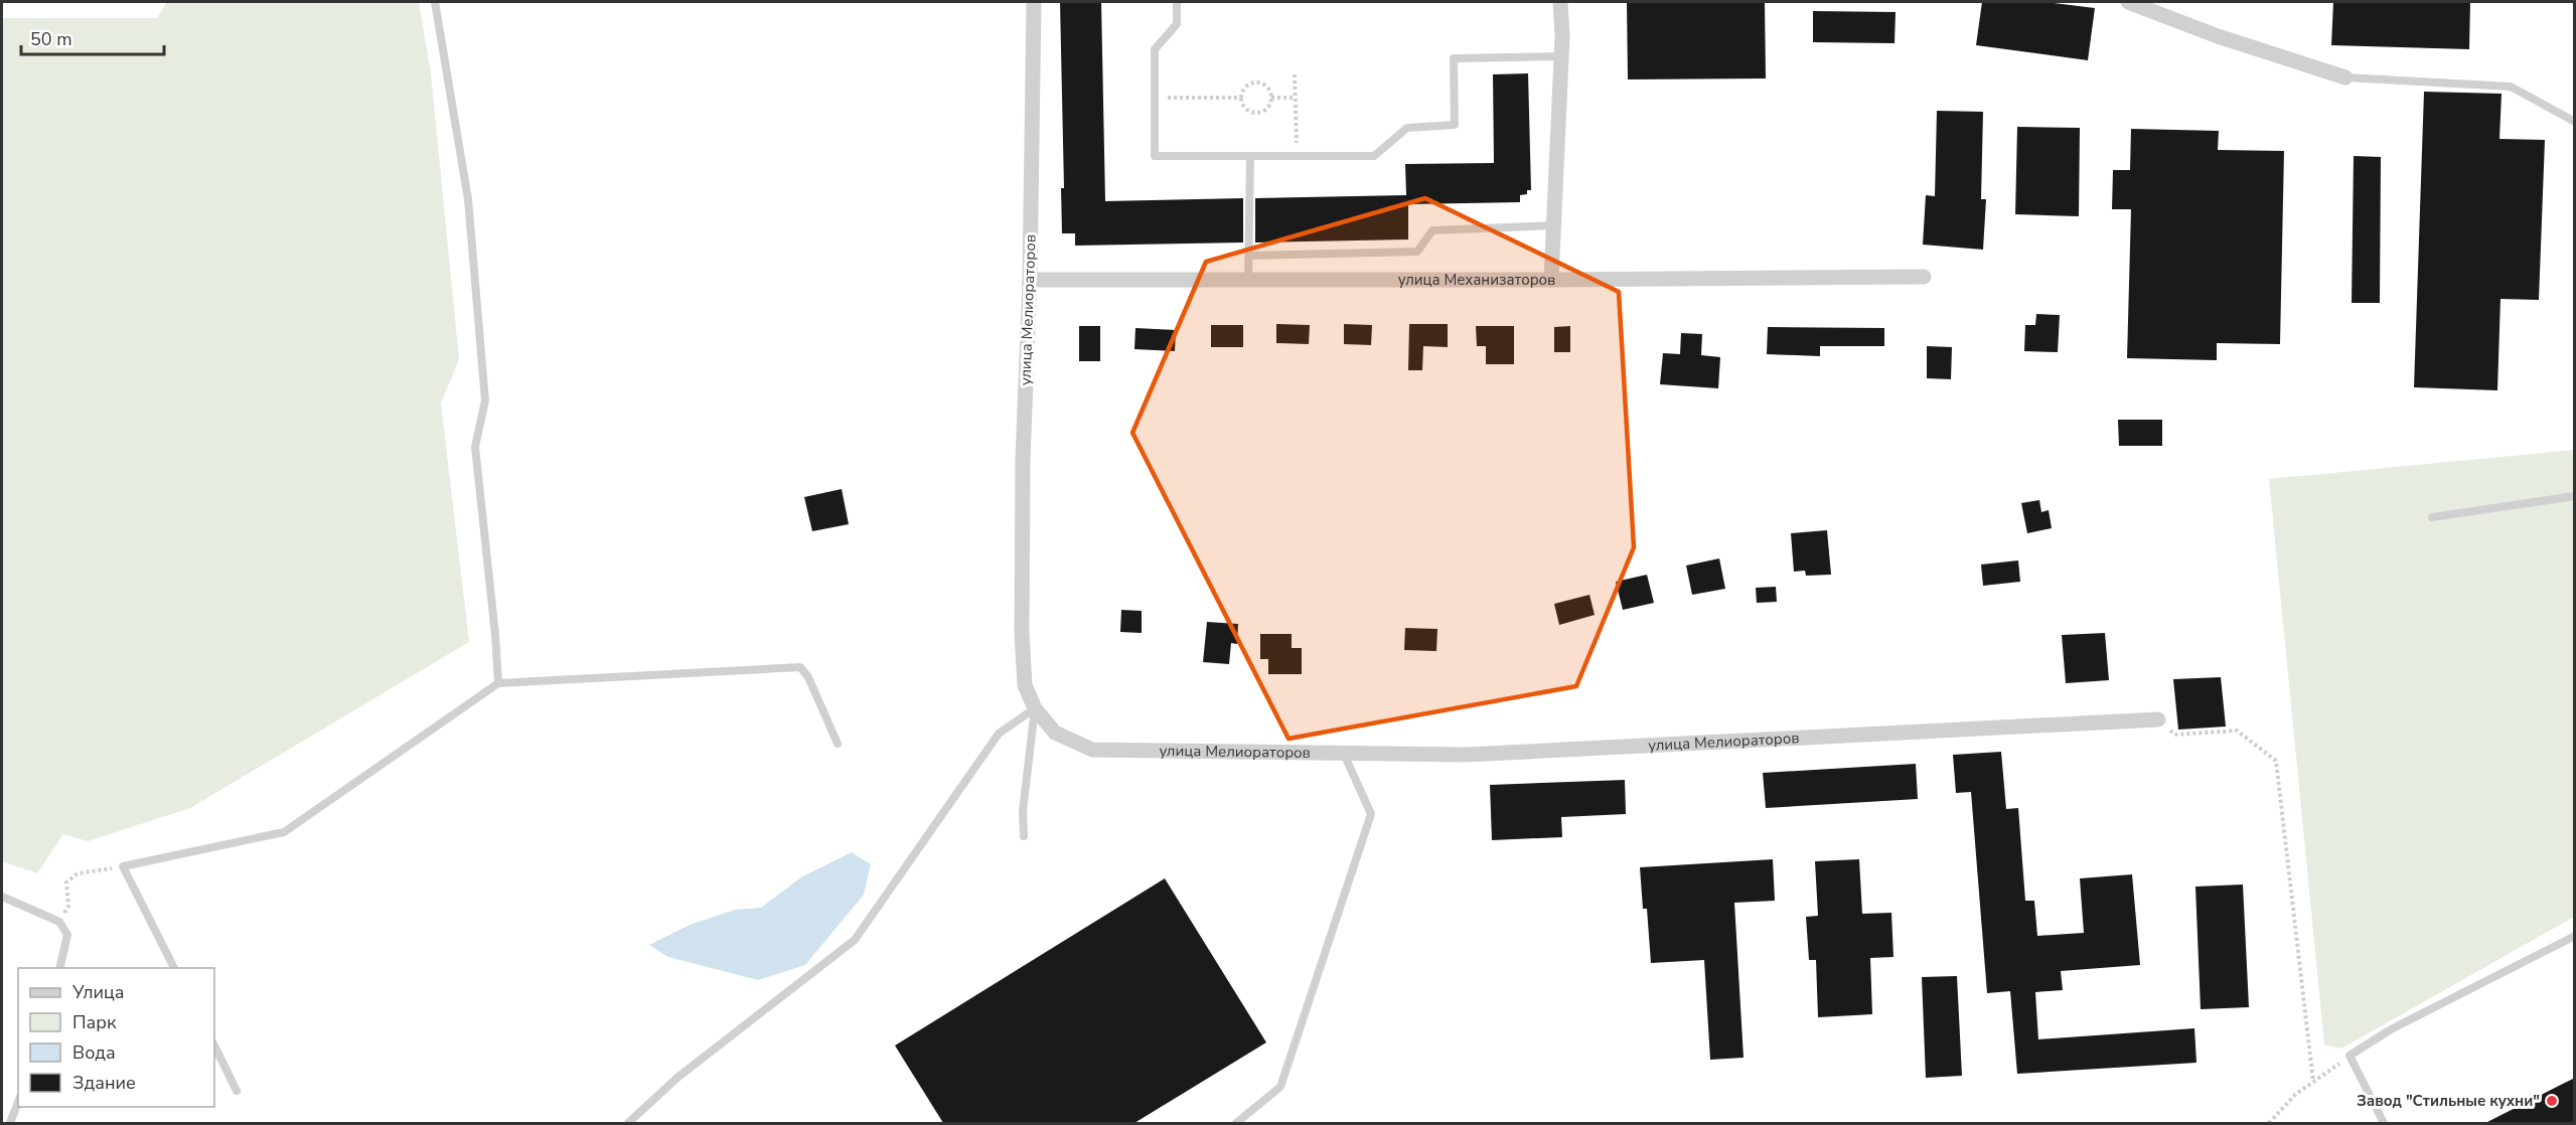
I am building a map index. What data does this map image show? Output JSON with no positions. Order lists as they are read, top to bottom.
{
  "streets": {
    "street": ["улица Механизаторов", "улица Мелиораторов"]
  },
  "crossings": [
    ["улица Механизаторов", "улица Мелиораторов"]
  ],
  "places": ["Завод \"Стильные кухни\""],
  "legend": [
    "Улица",
    "Парк",
    "Вода",
    "Здание"
  ],
  "scale_bar": "50 m"
}
